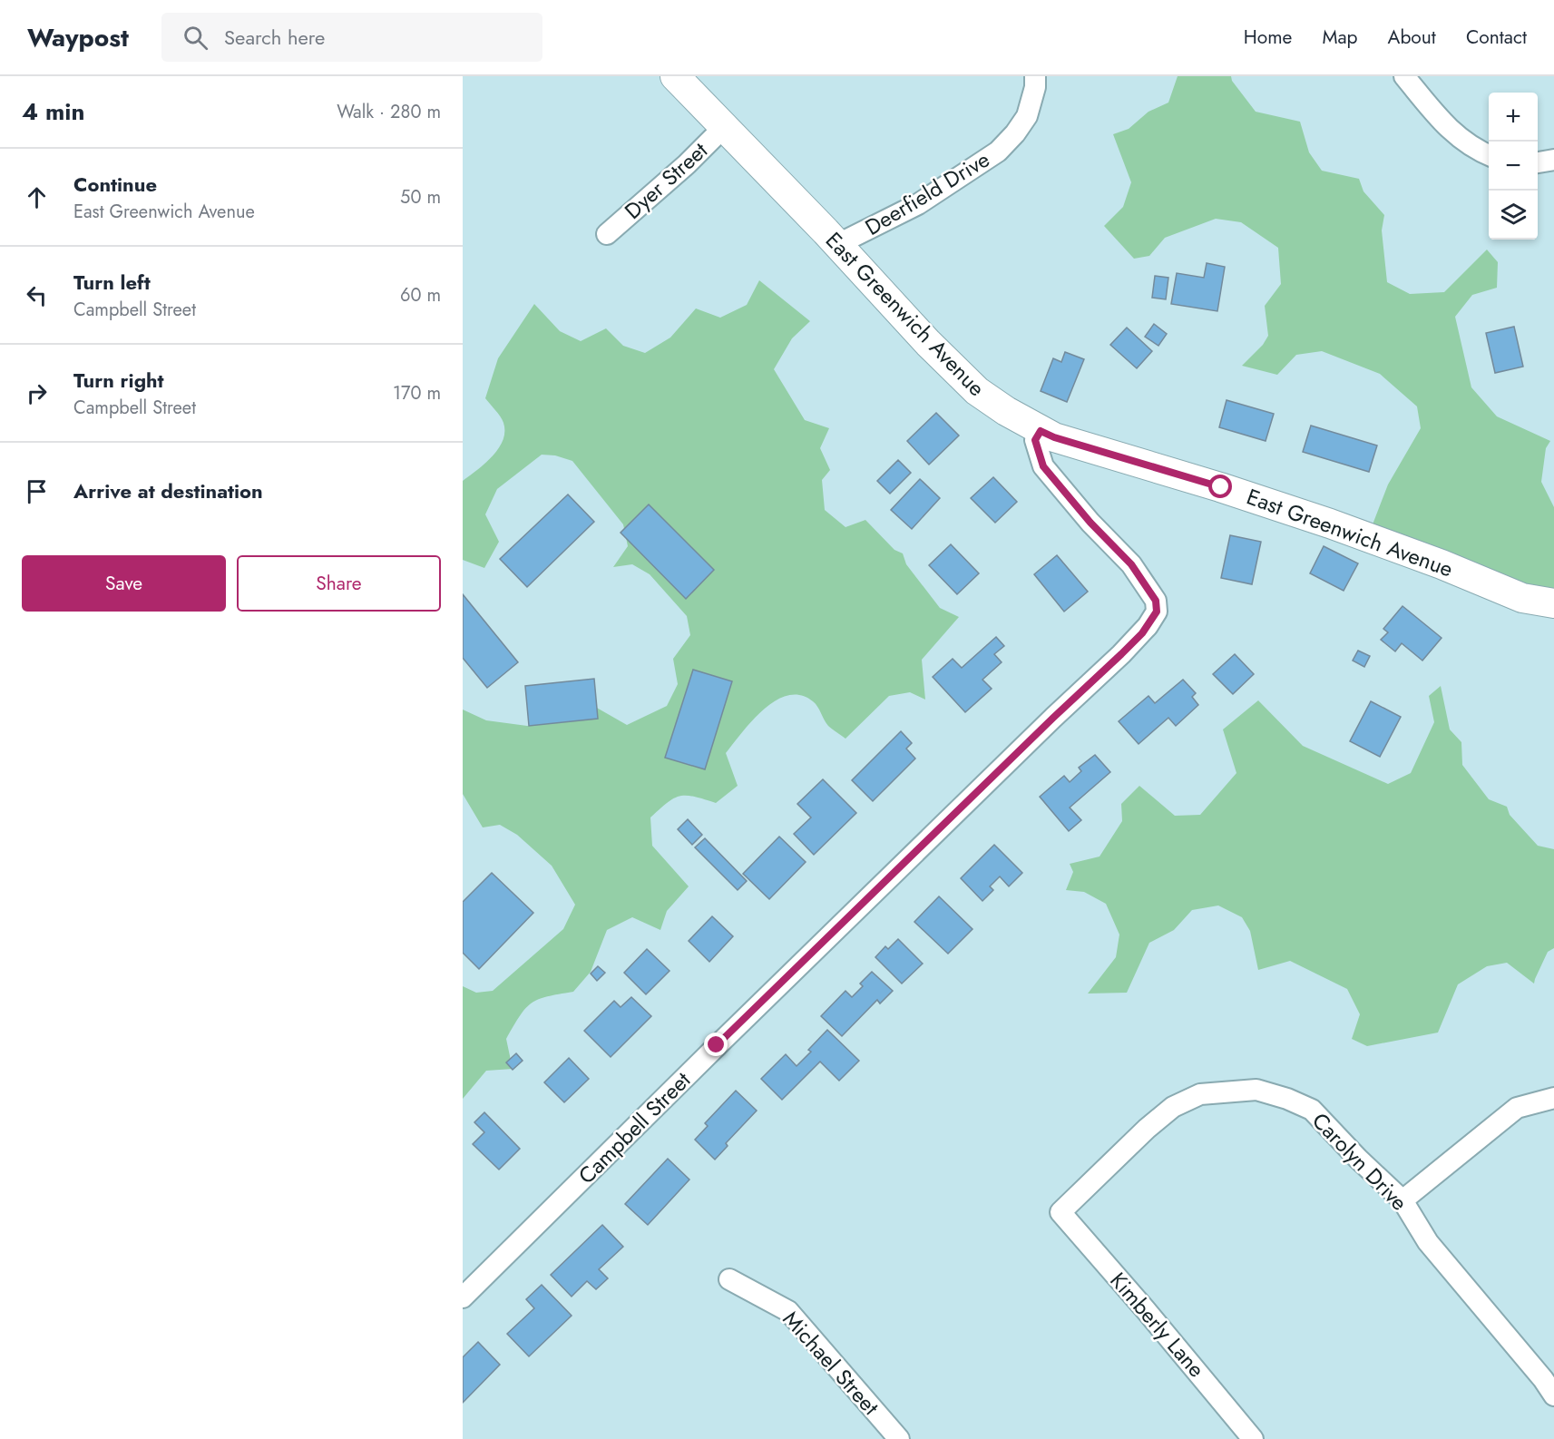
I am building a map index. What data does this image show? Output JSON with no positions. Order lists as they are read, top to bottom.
{
  "streets": {
    "street": [
      "Dyer Street",
      "Deerfield Drive",
      "East Greenwich Avenue",
      "Campbell Street",
      "Carolyn Drive",
      "Kimberly Lane",
      "Michael Street"
    ]
  },
  "crossings": [
    ["Dyer Street", "East Greenwich Avenue"],
    ["Deerfield Drive", "East Greenwich Avenue"],
    ["East Greenwich Avenue", "Campbell Street"],
    ["Carolyn Drive", "Kimberly Lane"]
  ],
  "page": {
    "header": "Waypost",
    "search": "Search here",
    "nav": [
      "Home",
      "Map",
      "About",
      "Contact"
    ],
    "heading": ["4 min", "Walk · 280 m"],
    "map_buttons": ["+", "−"],
    "list": [
      ["Continue", "East Greenwich Avenue", "50 m"],
      ["Turn left", "Campbell Street", "60 m"],
      ["Turn right", "Campbell Street", "170 m"],
      "Arrive at destination"
    ],
    "buttons": ["Save", "Share"]
  }
}
